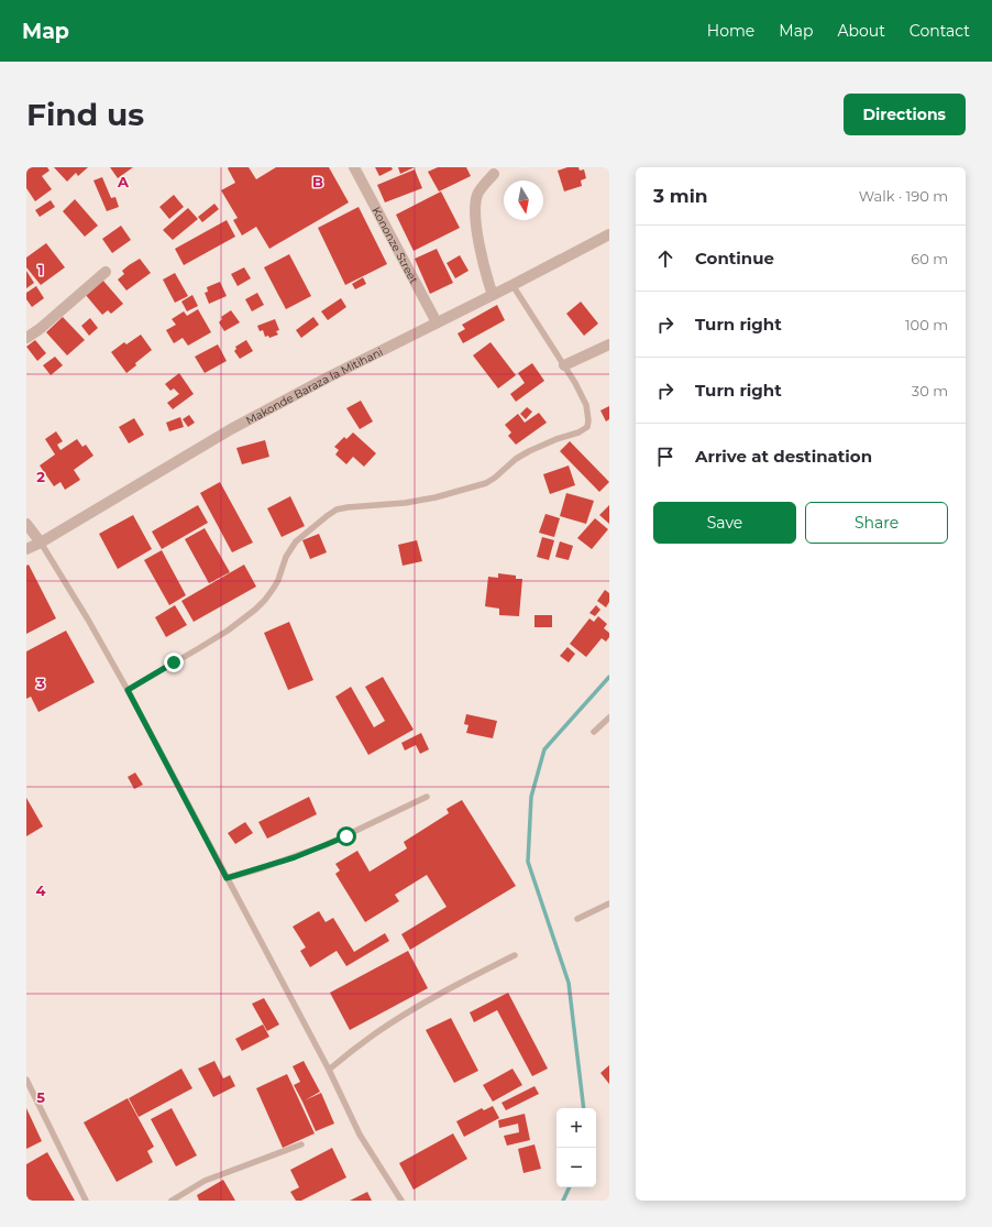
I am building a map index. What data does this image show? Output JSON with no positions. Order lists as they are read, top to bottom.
{
  "streets": {
    "street": ["Kononze Street", "Makonde Baraza la Mitihani"]
  },
  "crossings": [
    ["Kononze Street", "Makonde Baraza la Mitihani"]
  ],
  "north": "bottom",
  "page": {
    "header": "Map",
    "nav": [
      "Home",
      "Map",
      "About",
      "Contact"
    ],
    "buttons": [
      "Directions",
      ["Save", "Share"]
    ],
    "title": "Find us",
    "heading": ["3 min", "Walk · 190 m"],
    "list": [
      ["Continue", "60 m"],
      ["Turn right", "100 m"],
      ["Turn right", "30 m"],
      "Arrive at destination"
    ],
    "map_buttons": ["+", "−"]
  },
  "grid": {
    "columns": ["A", "B"],
    "rows": [
      "1",
      "2",
      "3",
      "4",
      "5"
    ]
  }
}
